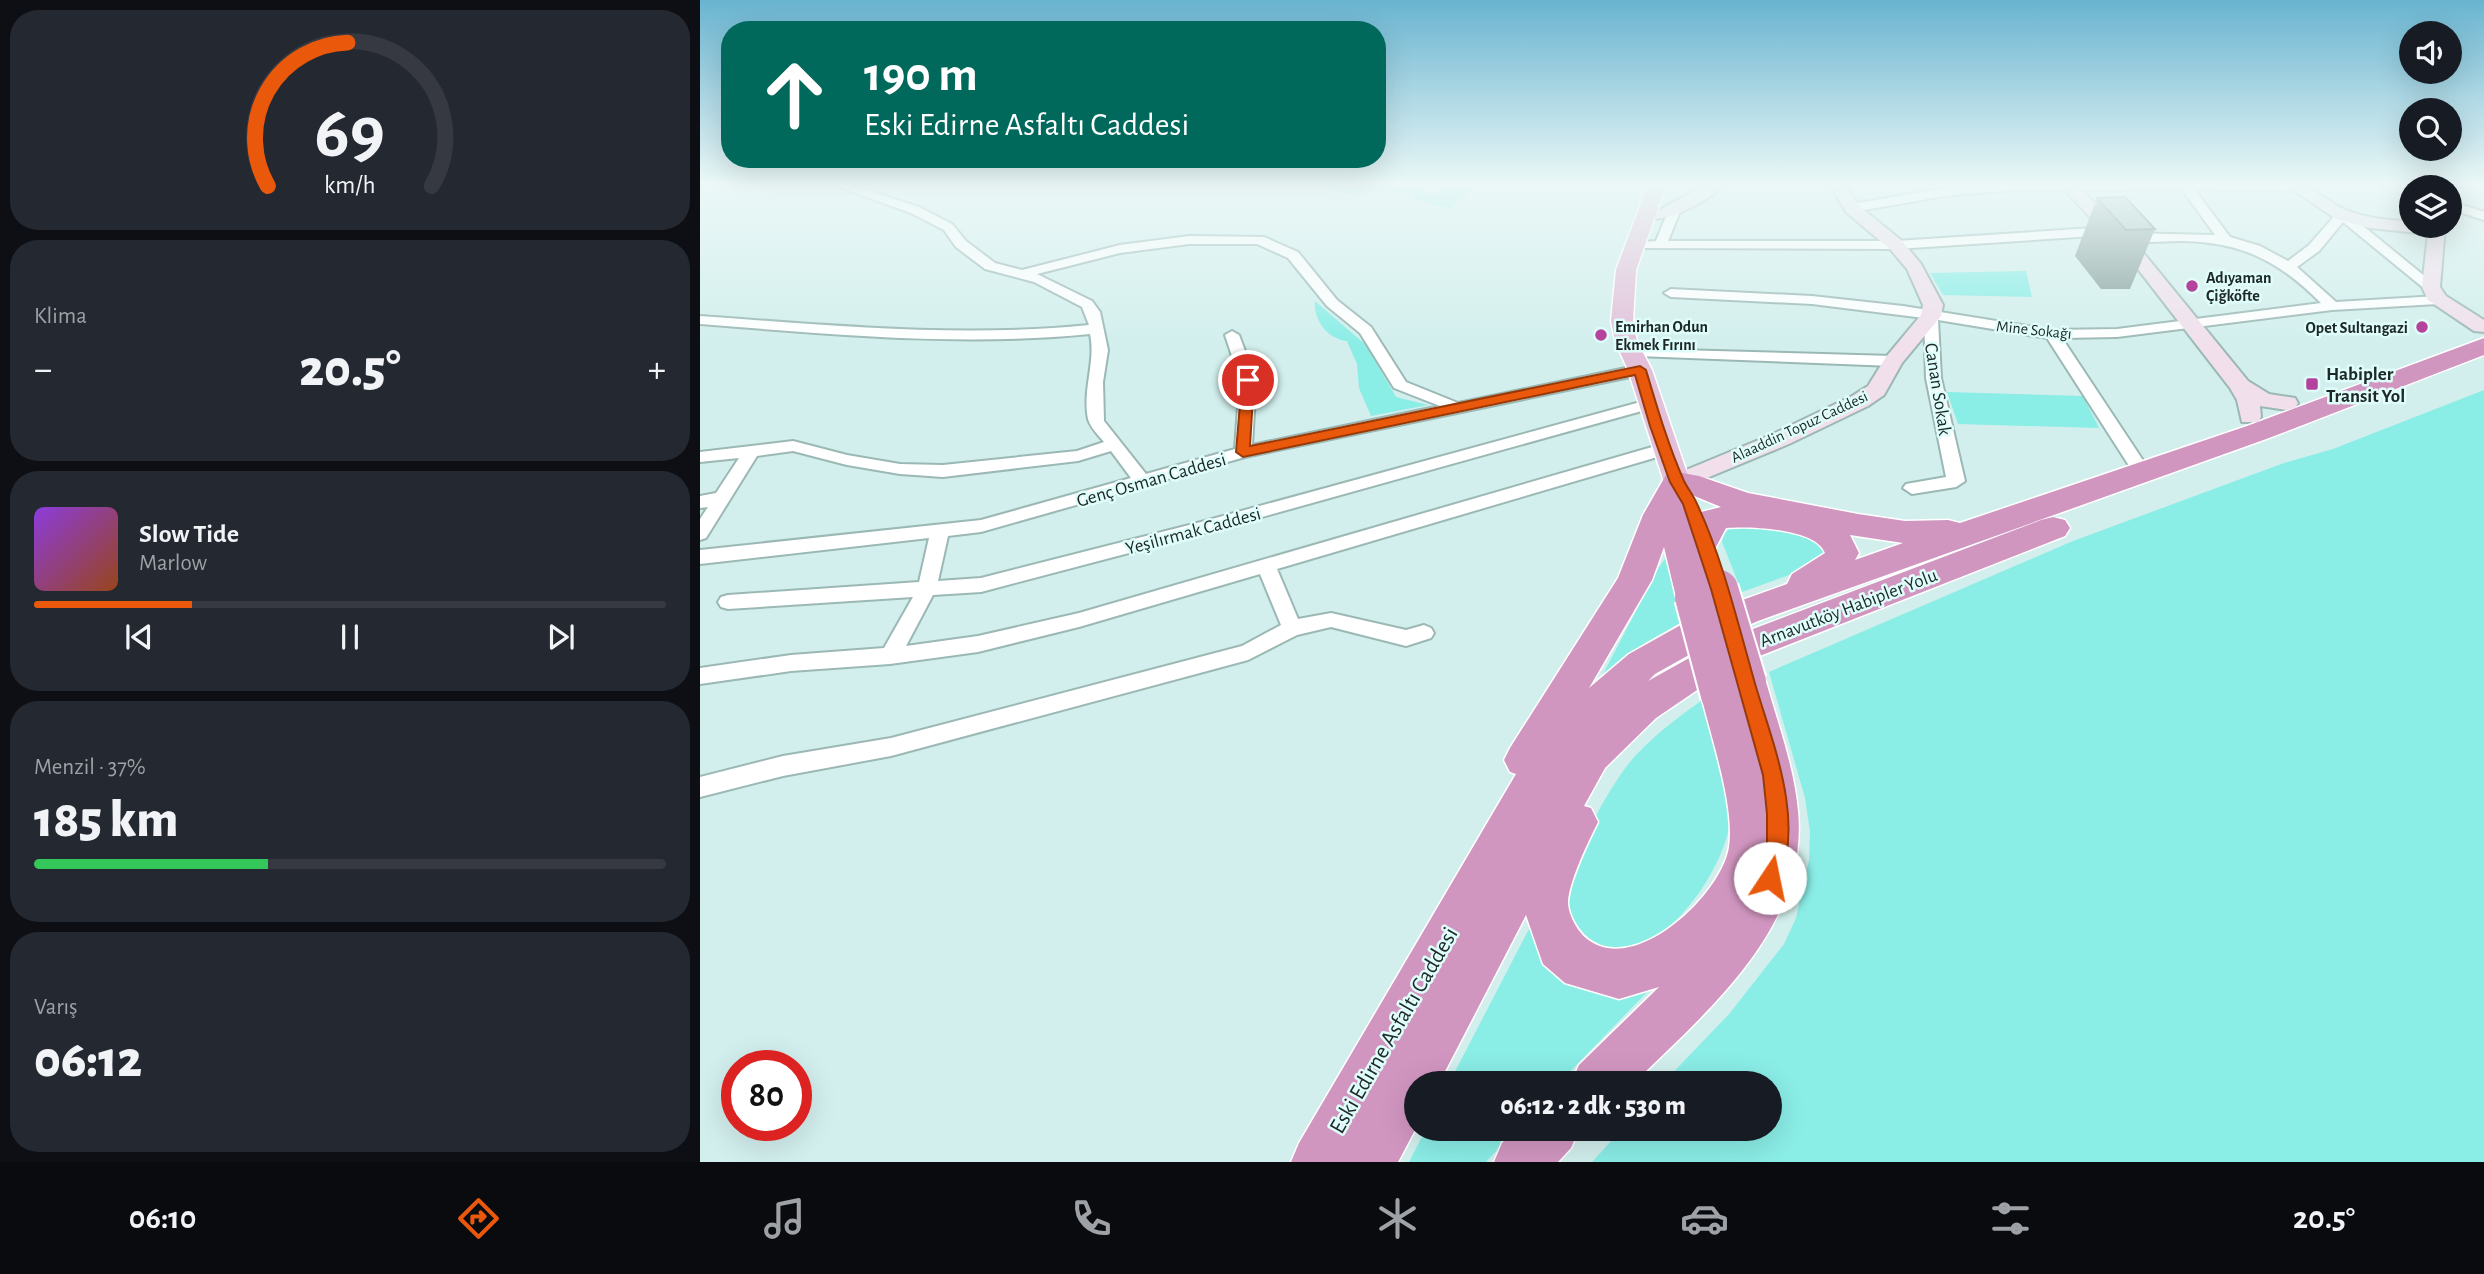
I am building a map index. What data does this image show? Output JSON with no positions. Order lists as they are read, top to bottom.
{
  "streets": {
    "highway": ["Arnavutköy Habipler Yolu", "Eski Edirne Asfaltı Caddesi"],
    "main road": ["Alaaddin Topuz Caddesi"],
    "street": [
      "Mine Sokağı",
      "Canan Sokak",
      "Genç Osman Caddesi",
      "Yeşilırmak Caddesi"
    ]
  },
  "crossings": [
    ["Mine Sokağı", "Canan Sokak"],
    ["Mine Sokağı", "Alaaddin Topuz Caddesi"],
    ["Canan Sokak", "Alaaddin Topuz Caddesi"],
    ["Alaaddin Topuz Caddesi", "Genç Osman Caddesi"],
    ["Arnavutköy Habipler Yolu", "Eski Edirne Asfaltı Caddesi"]
  ],
  "places": {
    "other": ["Adıyaman Çiğköfte", "Opet Sultangazi", "Emirhan Odun Ekmek Fırını"],
    "transit": ["Habipler Transit Yol"]
  },
  "page": {
    "turn": ["190 m", "Eski Edirne Asfaltı Caddesi"],
    "tile": [
      "Klima",
      ["Menzil · 37%", "185 km"],
      ["Varış", "06:12"]
    ],
    "heat": ["−", "20.5°", "+"],
    "song": ["Slow Tide", "Marlow"],
    "limit": "80",
    "trip": "06:12 · 2 dk · 530 m",
    "tabs": ["06:10", "20.5°"],
    "gauge": ["69", "km/h"]
  }
}
